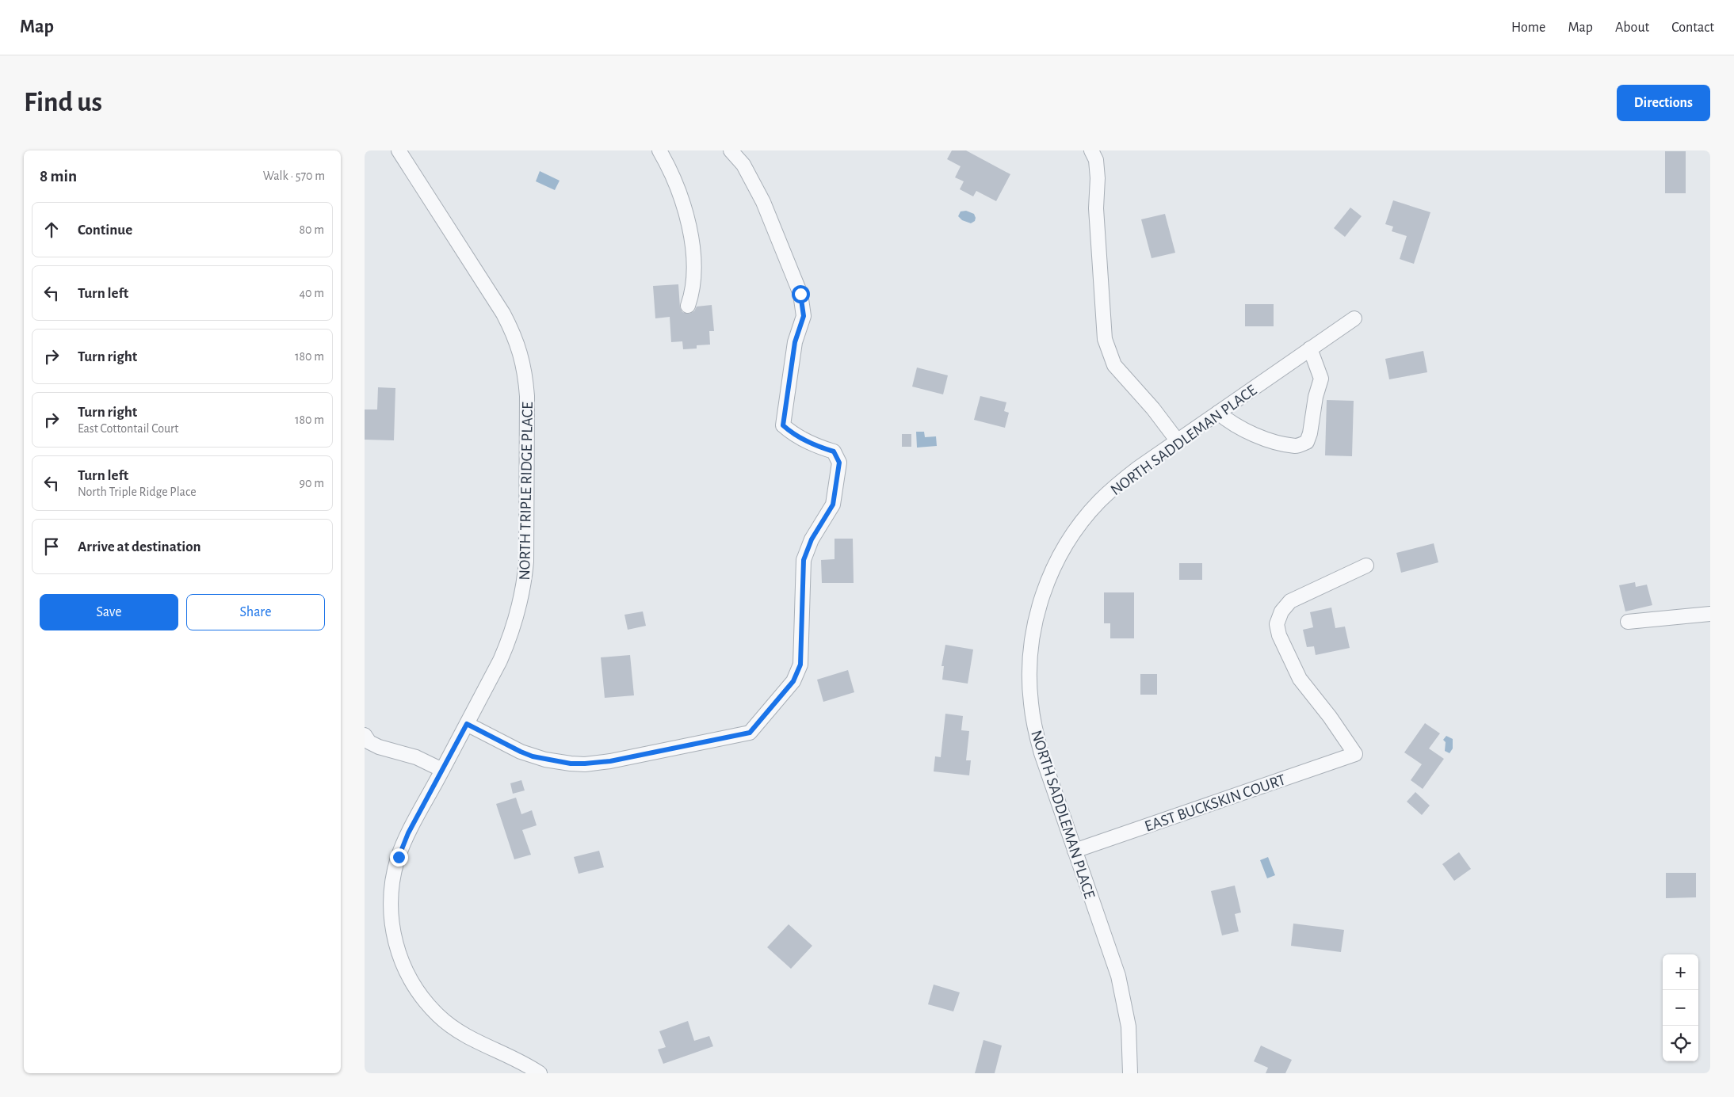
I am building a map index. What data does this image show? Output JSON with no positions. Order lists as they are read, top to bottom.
{
  "streets": {
    "street": ["NORTH SADDLEMAN PLACE", "NORTH TRIPLE RIDGE PLACE", "EAST BUCKSKIN COURT"]
  },
  "crossings": [
    ["NORTH SADDLEMAN PLACE", "EAST BUCKSKIN COURT"]
  ],
  "page": {
    "header": "Map",
    "nav": [
      "Home",
      "Map",
      "About",
      "Contact"
    ],
    "buttons": [
      "Directions",
      ["Save", "Share"]
    ],
    "title": "Find us",
    "heading": ["8 min", "Walk · 570 m"],
    "list": [
      ["Continue", "80 m"],
      ["Turn left", "40 m"],
      ["Turn right", "180 m"],
      ["Turn right", "East Cottontail Court", "180 m"],
      ["Turn left", "North Triple Ridge Place", "90 m"],
      "Arrive at destination"
    ],
    "map_buttons": ["+", "−"]
  }
}
